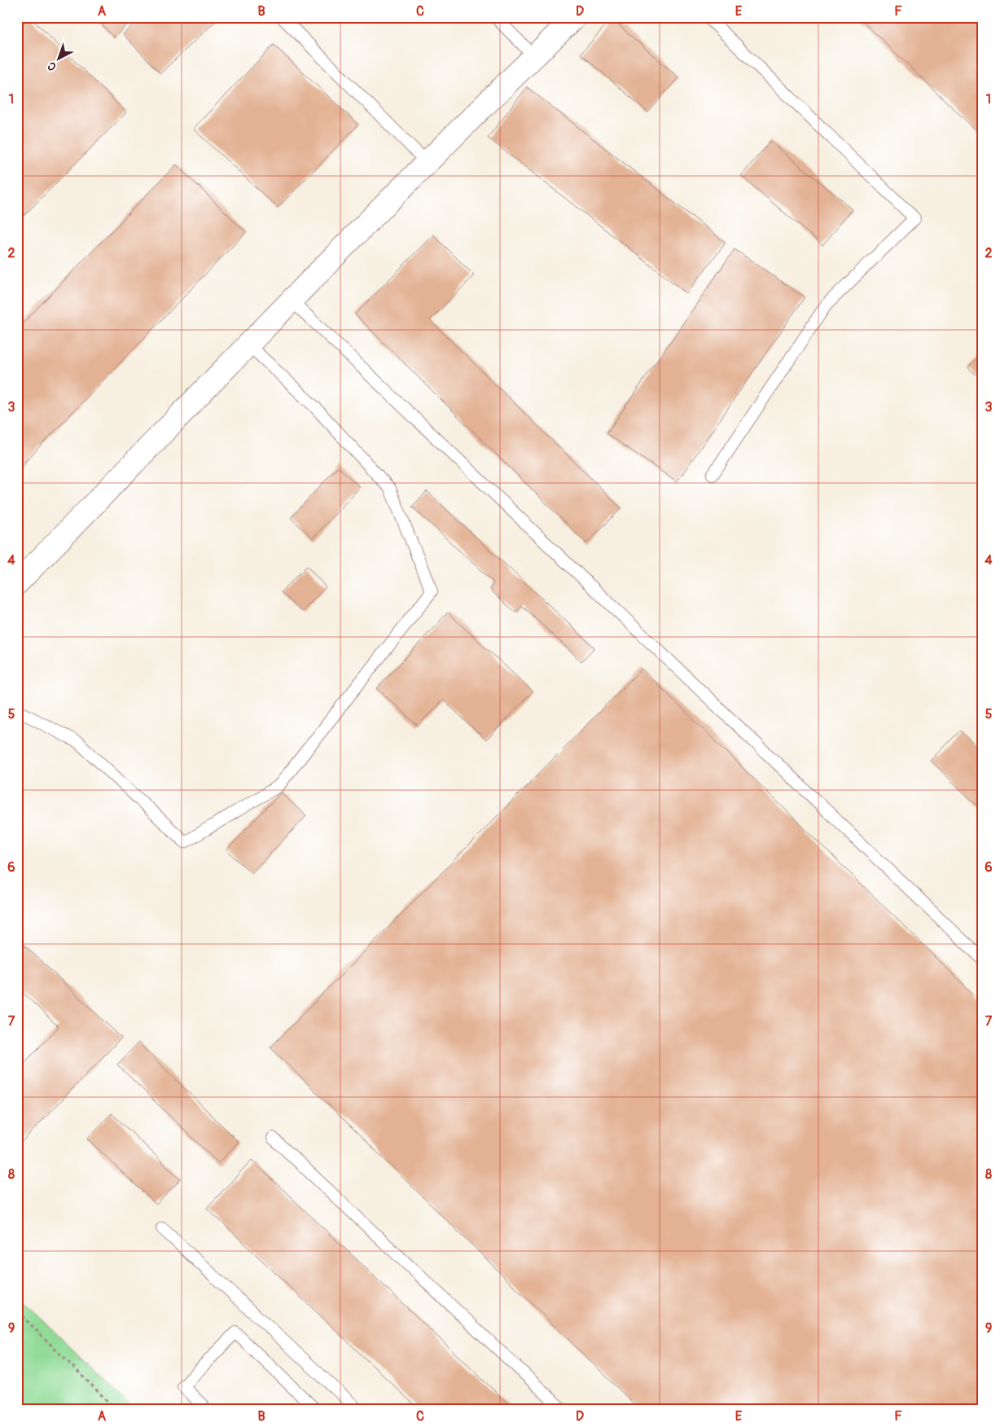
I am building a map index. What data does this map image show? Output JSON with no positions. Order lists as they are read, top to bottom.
{
  "north": "bottom left",
  "grid": {
    "columns": [
      "A",
      "B",
      "C",
      "D",
      "E",
      "F"
    ],
    "rows": [
      "1",
      "2",
      "3",
      "4",
      "5",
      "6",
      "7",
      "8",
      "9"
    ]
  }
}
